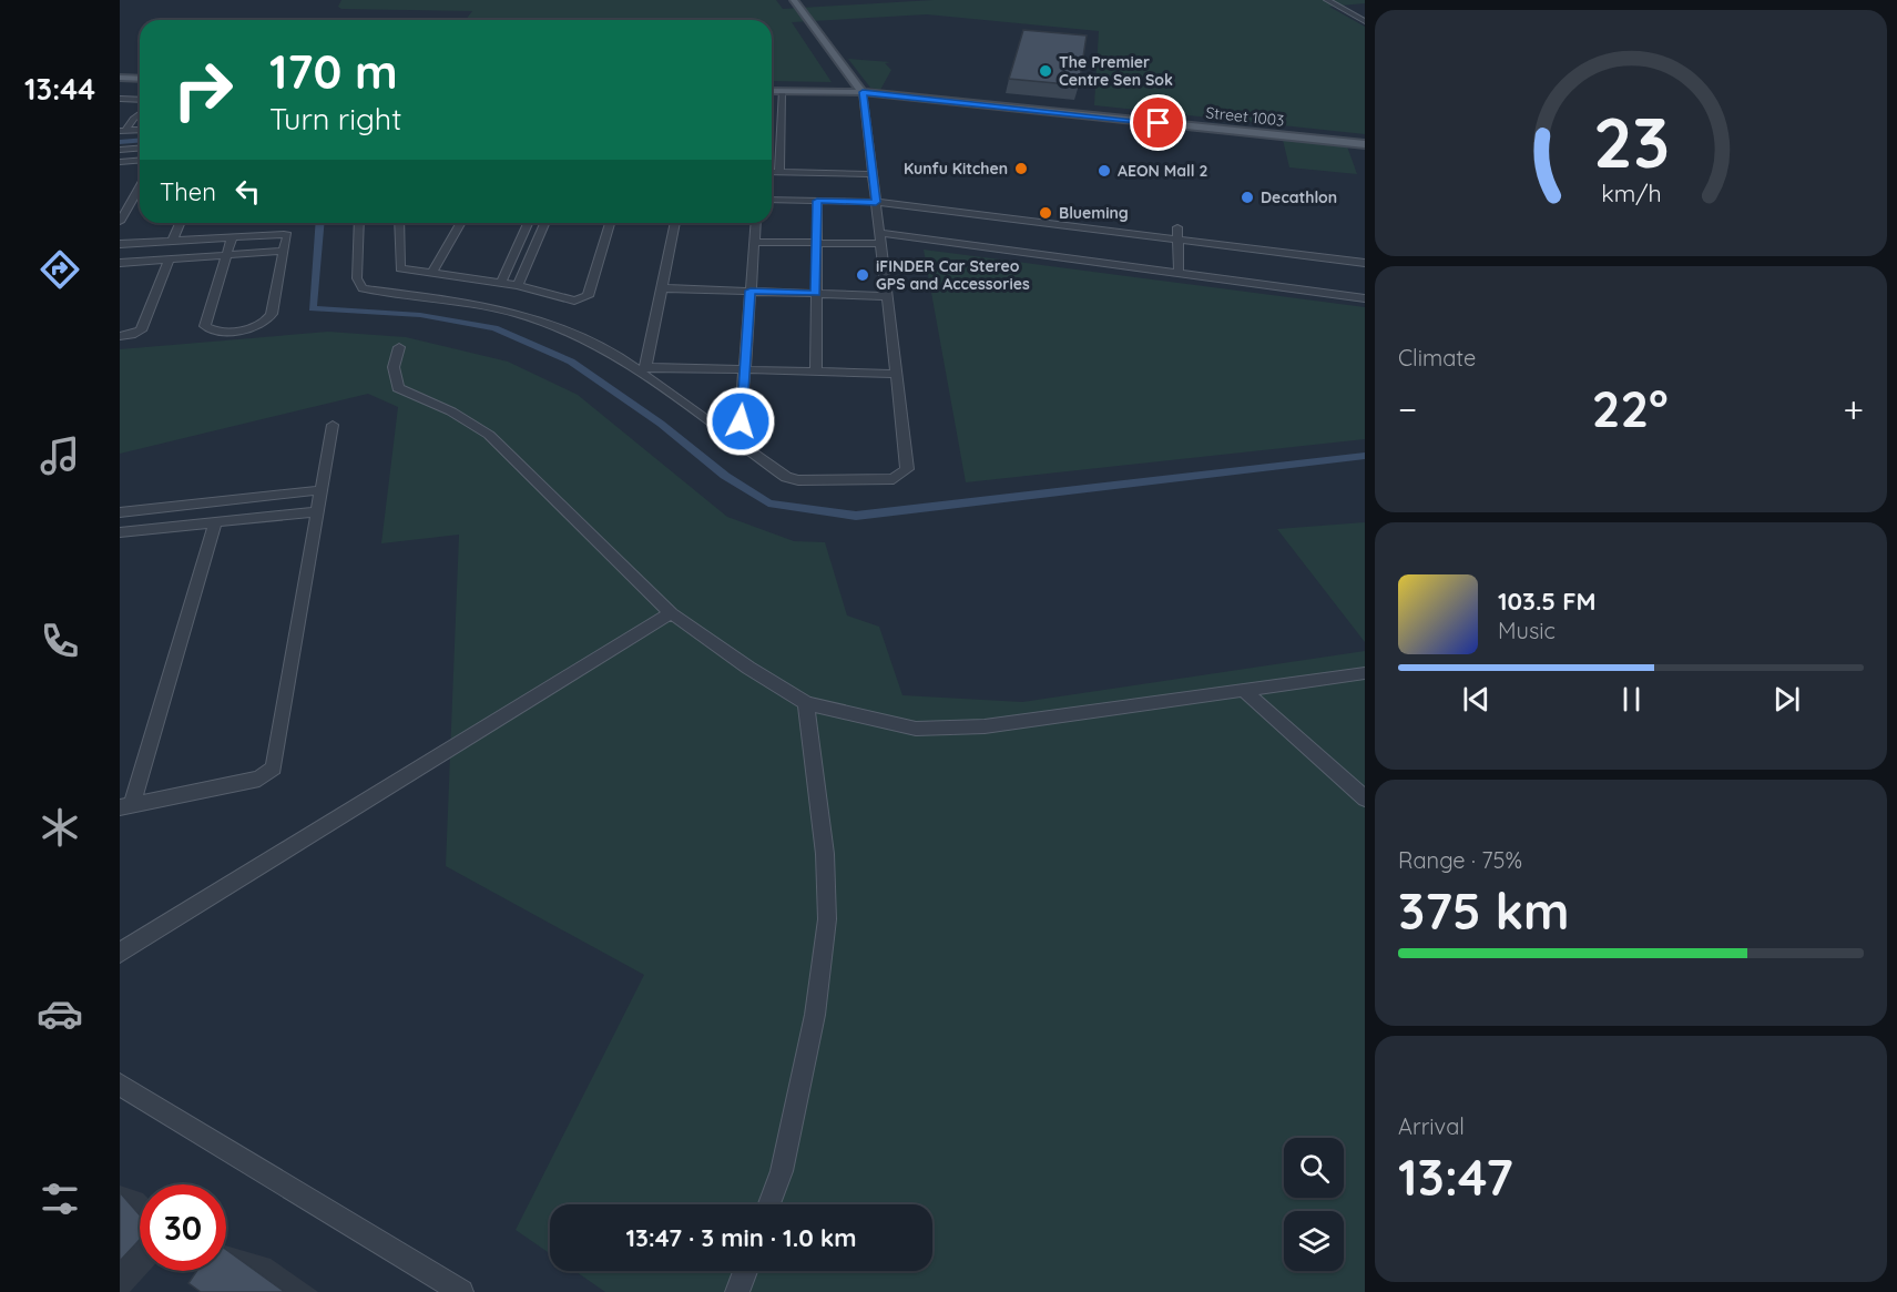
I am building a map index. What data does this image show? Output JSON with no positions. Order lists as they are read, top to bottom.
{
  "streets": {
    "main road": ["Street 1003"]
  },
  "places": [
    "The Premier Centre Sen Sok",
    "Kunfu Kitchen",
    "AEON Mall 2",
    "Decathlon",
    "Blueming",
    "iFINDER Car Stereo GPS and Accessories"
  ],
  "page": {
    "tabs": "13:44",
    "turn": ["170 m", "Turn right"],
    "then": "Then",
    "tile": [
      "Climate",
      ["Range · 75%", "375 km"],
      ["Arrival", "13:47"]
    ],
    "heat": ["−", "22°", "+"],
    "song": ["103.5 FM", "Music"],
    "limit": "30",
    "trip": "13:47 · 3 min · 1.0 km",
    "gauge": ["23", "km/h"]
  }
}
